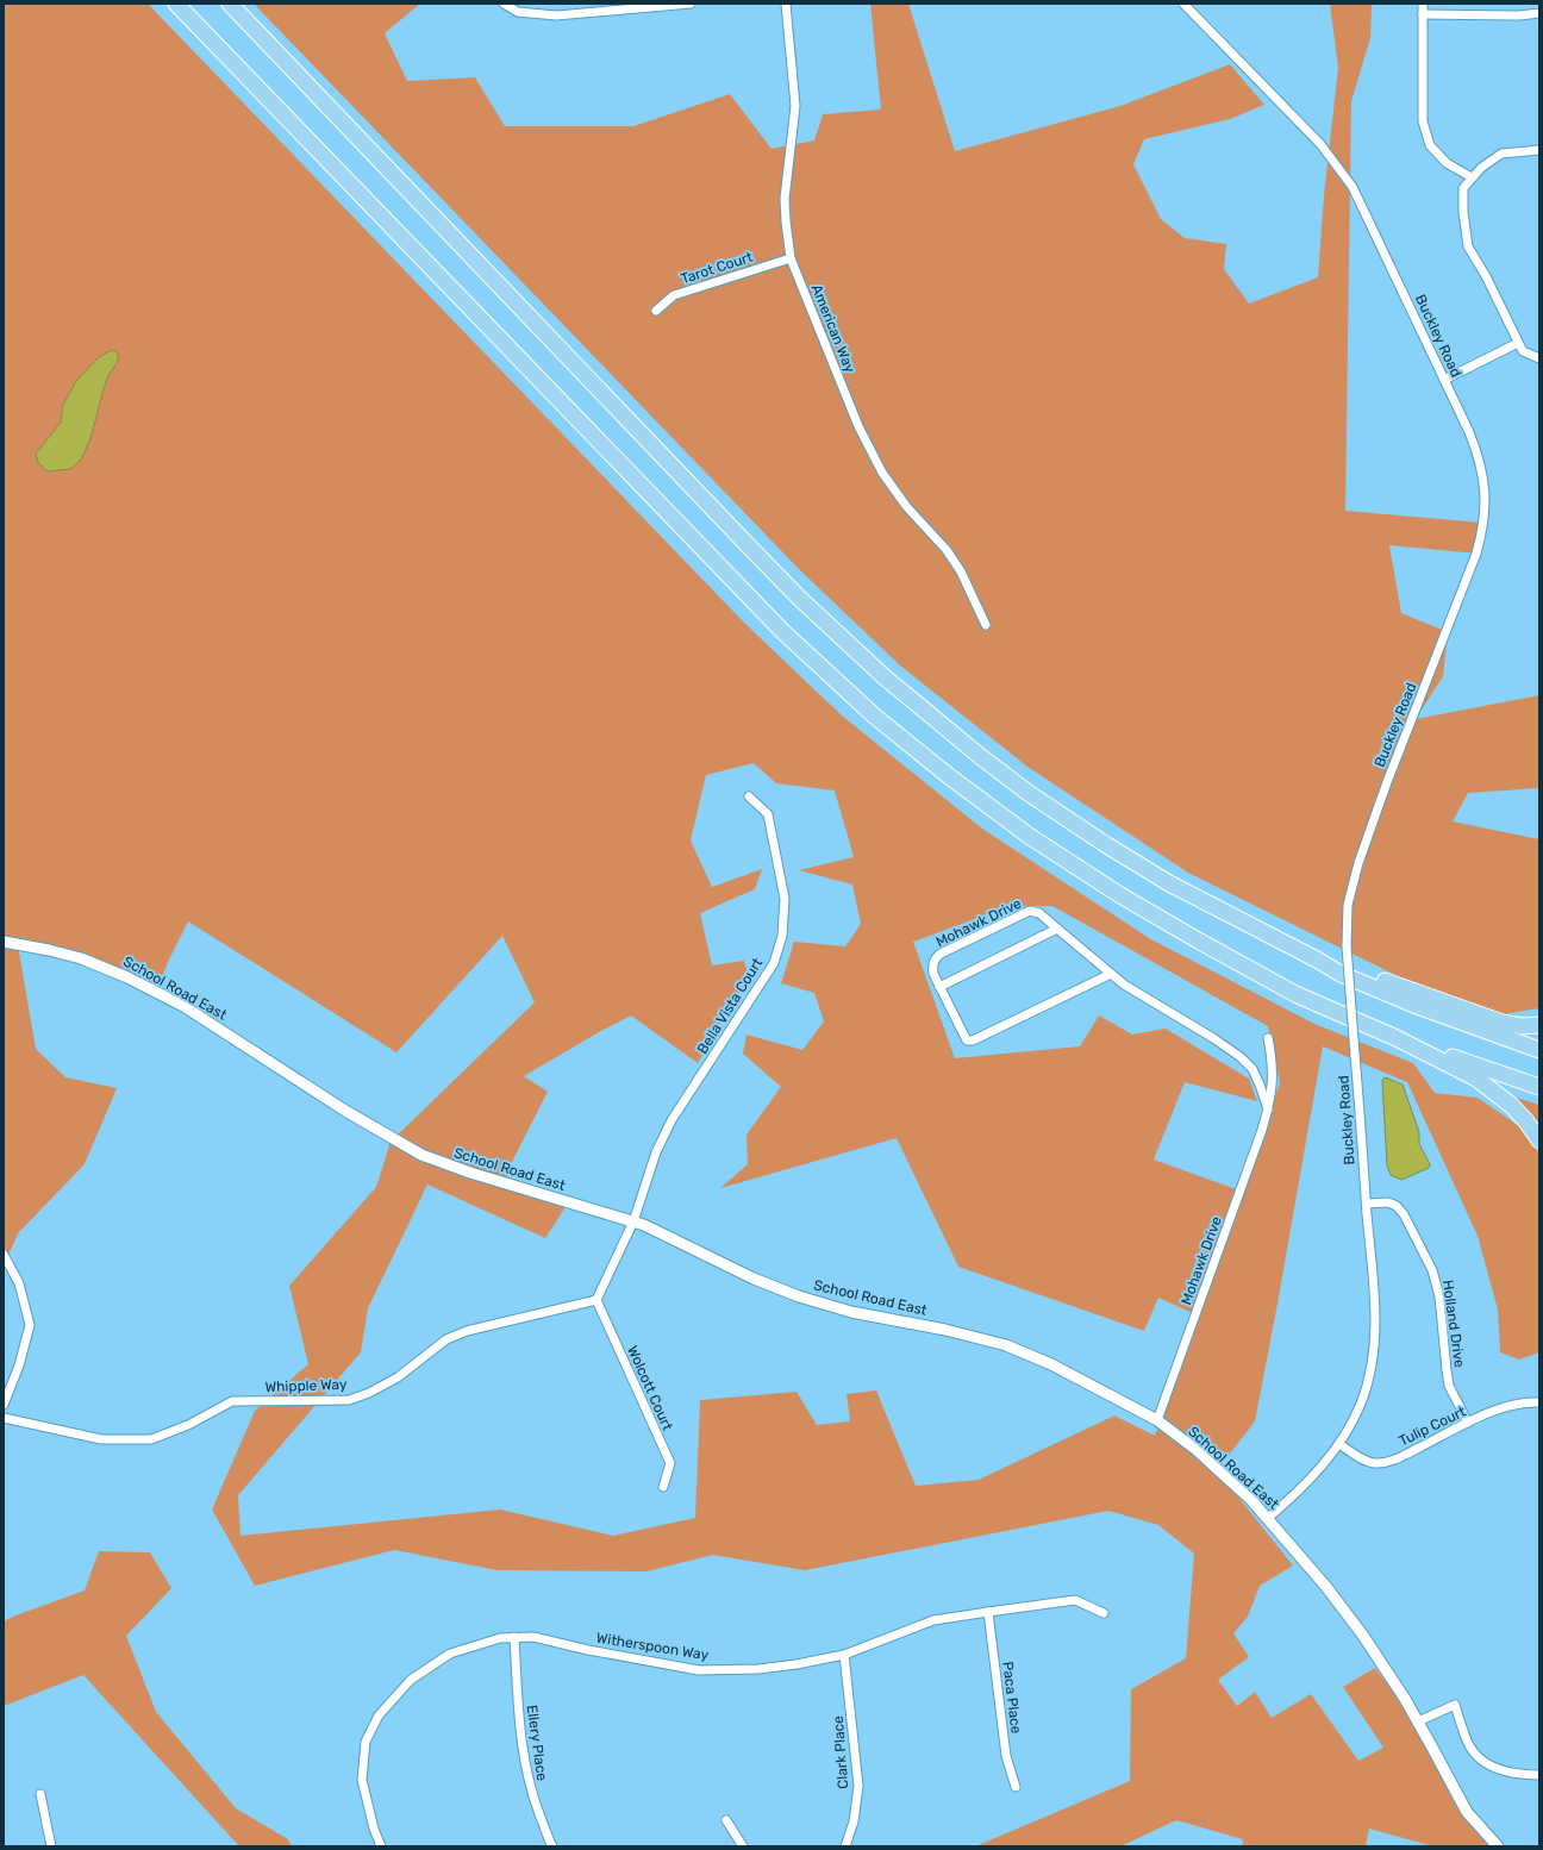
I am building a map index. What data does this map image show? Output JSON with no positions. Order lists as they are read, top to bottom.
{
  "streets": {
    "street": [
      "Tarot Court",
      "American Way",
      "Buckley Road",
      "Mohawk Drive",
      "School Road East",
      "Bella Vista Court",
      "Holland Drive",
      "Whipple Way",
      "Wolcott Court",
      "Tulip Court",
      "Witherspoon Way",
      "Paca Place",
      "Ellery Place",
      "Clark Place"
    ]
  },
  "crossings": [
    ["Tarot Court", "American Way"],
    ["Buckley Road", "School Road East"],
    ["Buckley Road", "Holland Drive"],
    ["Buckley Road", "Tulip Court"],
    ["Mohawk Drive", "School Road East"],
    ["School Road East", "Bella Vista Court"],
    ["Bella Vista Court", "Whipple Way"],
    ["Bella Vista Court", "Wolcott Court"],
    ["Holland Drive", "Tulip Court"],
    ["Whipple Way", "Wolcott Court"],
    ["Witherspoon Way", "Paca Place"],
    ["Witherspoon Way", "Ellery Place"],
    ["Witherspoon Way", "Clark Place"]
  ]
}
